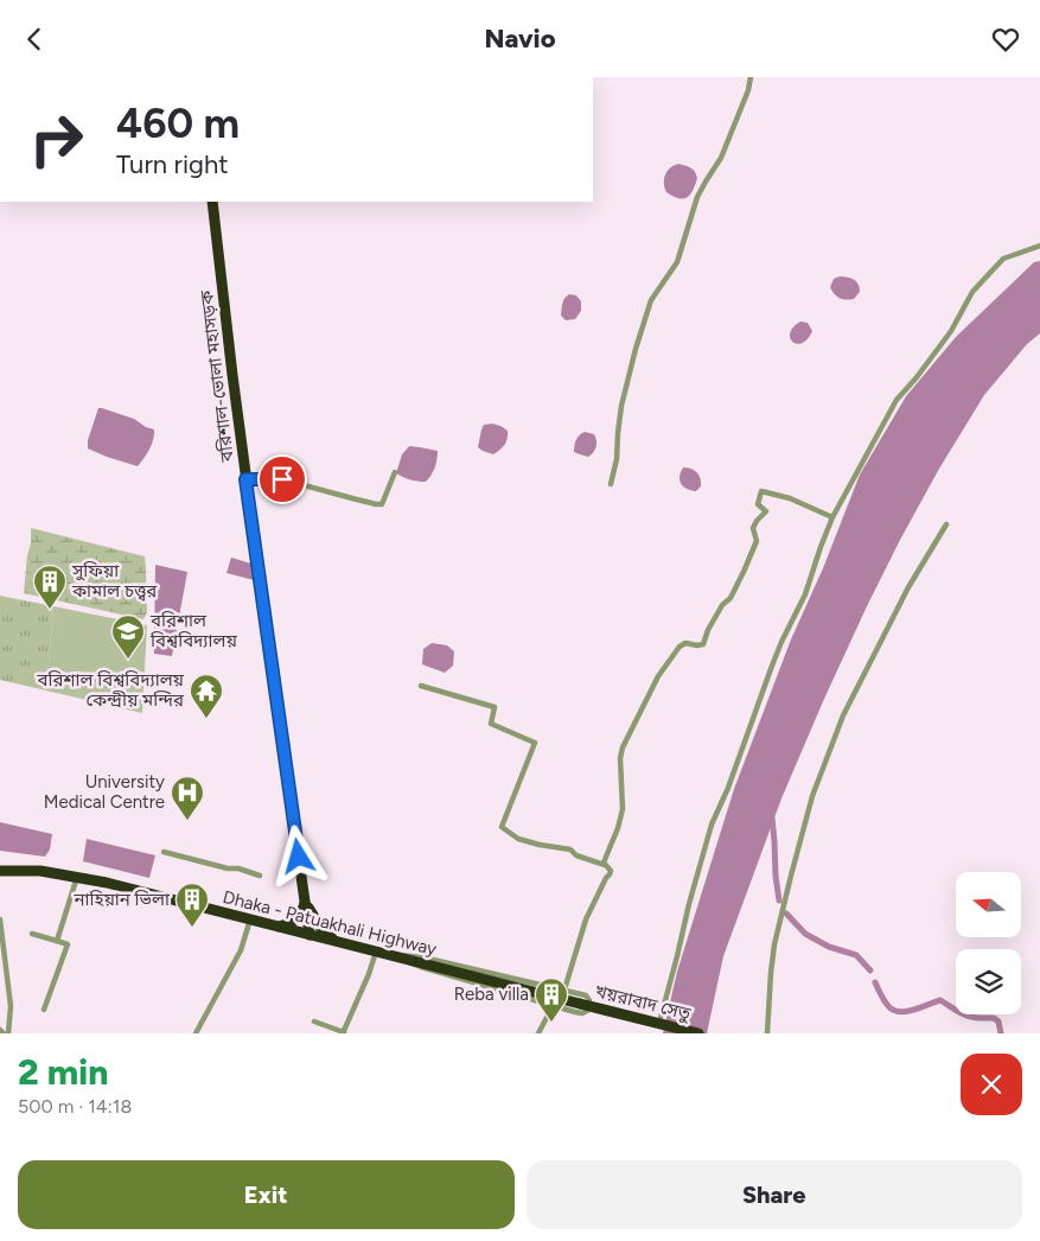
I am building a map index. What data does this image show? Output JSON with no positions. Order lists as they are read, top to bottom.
{
  "streets": {
    "highway": ["বরিশাল-ভোলা মহাসড়ক", "Dhaka - Patuakhali Highway", "খয়রাবাদ সেতু"]
  },
  "crossings": [
    ["বরিশাল-ভোলা মহাসড়ক", "Dhaka - Patuakhali Highway"],
    ["Dhaka - Patuakhali Highway", "খয়রাবাদ সেতু"]
  ],
  "places": {
    "building": ["সুফিয়া কামাল চত্ত্বর", "নাহিয়ান ভিলা", "Reba villa"],
    "school or university": ["বরিশাল বিশ্ববিদ্যালয়"],
    "temple": ["বরিশাল বিশ্ববিদ্যালয় কেন্দ্রীয় মন্দির"],
    "hospital": ["University Medical Centre"]
  },
  "north": "left",
  "page": {
    "header": "Navio",
    "turn": ["460 m", "Turn right"],
    "heading": ["2 min", "500 m · 14:18"],
    "buttons": ["Exit", "Share"]
  }
}
